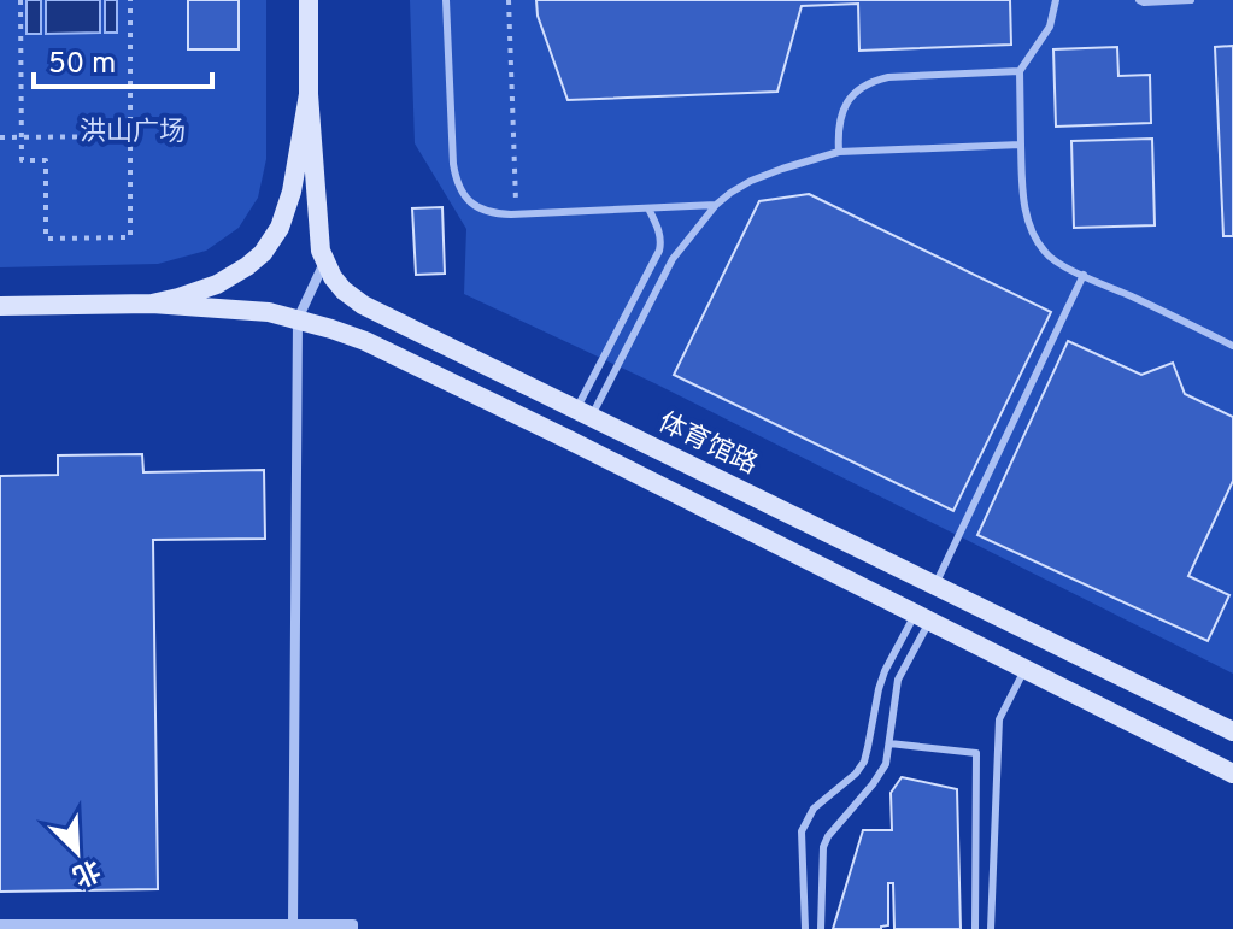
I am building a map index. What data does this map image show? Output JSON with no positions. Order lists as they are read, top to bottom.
{
  "streets": {
    "main road": ["体育馆路"]
  },
  "parks": ["洪山广场"],
  "scale_bar": "50 m",
  "north": "bottom right"
}
